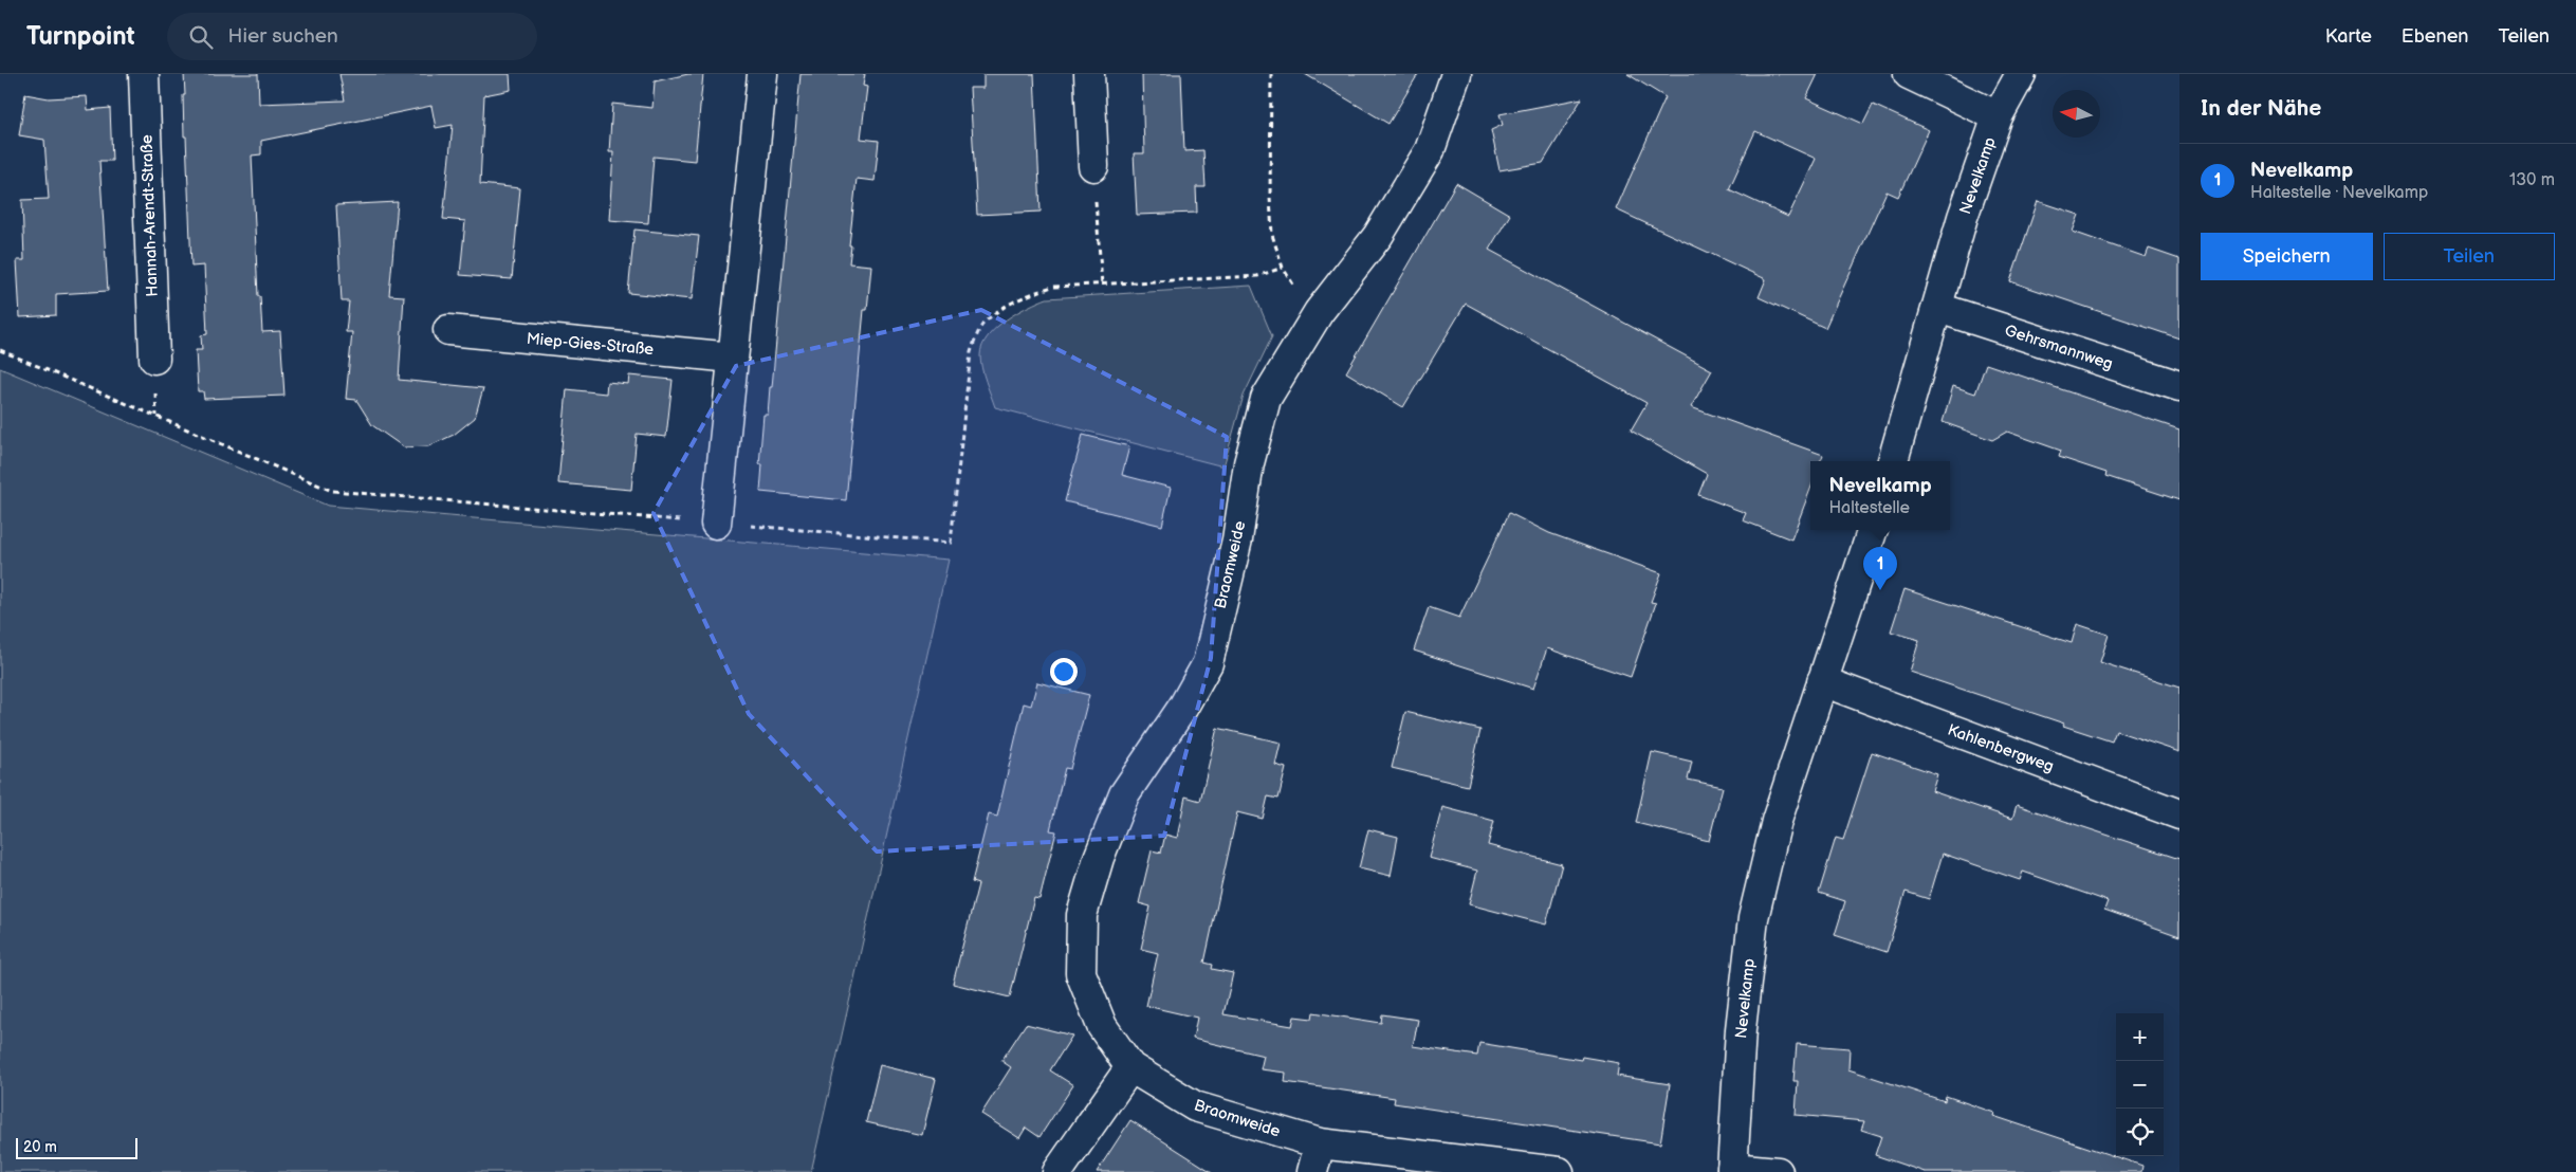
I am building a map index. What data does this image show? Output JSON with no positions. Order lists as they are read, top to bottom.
{
  "streets": {
    "street": [
      "Nevelkamp",
      "Hannah-Arendt-Straße",
      "Miep-Gies-Straße",
      "Gehrsmannweg",
      "Braomweide",
      "Kahlenbergweg"
    ]
  },
  "crossings": [
    ["Nevelkamp", "Gehrsmannweg"],
    ["Nevelkamp", "Kahlenbergweg"]
  ],
  "scale_bar": "20 m",
  "north": "left",
  "page": {
    "header": "Turnpoint",
    "search": "Hier suchen",
    "nav": ["Karte", "Ebenen", "Teilen"],
    "heading": "In der Nähe",
    "list": [
      {
        "mark": "1",
        "name": "Nevelkamp",
        "note": "Haltestelle · Nevelkamp",
        "value": "130 m"
      }
    ],
    "buttons": ["Speichern", "Teilen"],
    "popup": ["Nevelkamp", "Haltestelle"],
    "pins": "1",
    "map_buttons": ["+", "−"],
    "scale": "20 m"
  }
}
